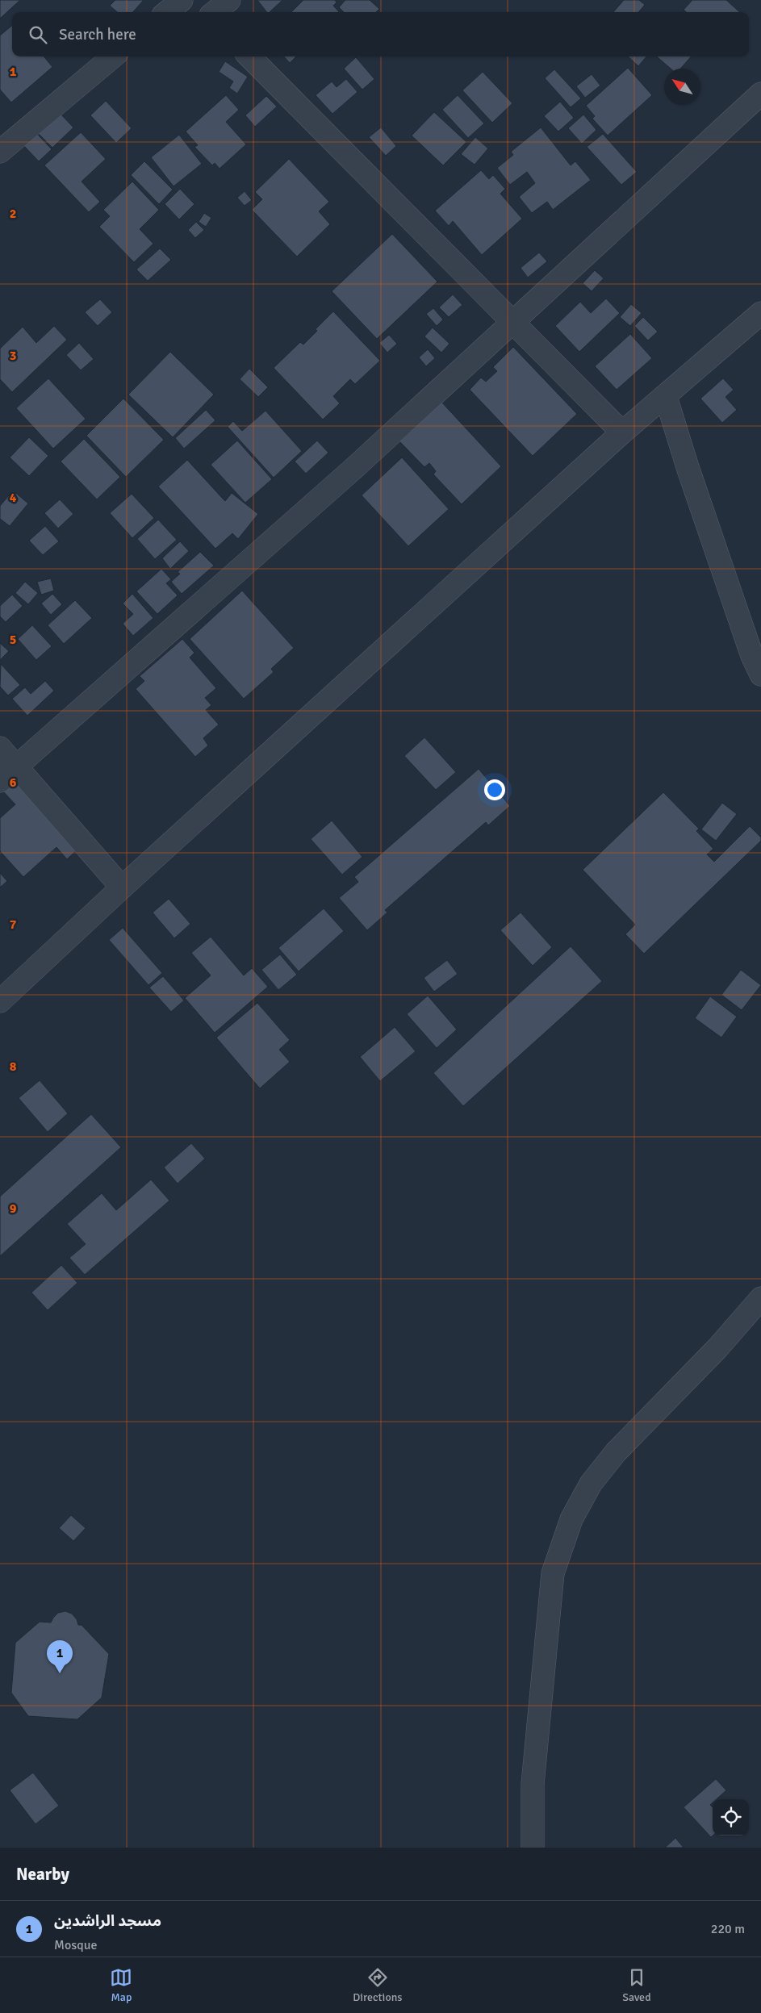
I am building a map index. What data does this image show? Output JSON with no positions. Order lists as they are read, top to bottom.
{
  "north": "top left",
  "page": {
    "search": "Search here",
    "pins": "1",
    "heading": "Nearby",
    "list": [
      {
        "mark": "1",
        "name": "مسجد الراشدين",
        "note": "Mosque",
        "value": "220 m"
      }
    ],
    "nav": ["Map", "Directions", "Saved"]
  },
  "grid": {
    "rows": [
      "1",
      "2",
      "3",
      "4",
      "5",
      "6",
      "7",
      "8",
      "9"
    ]
  }
}
